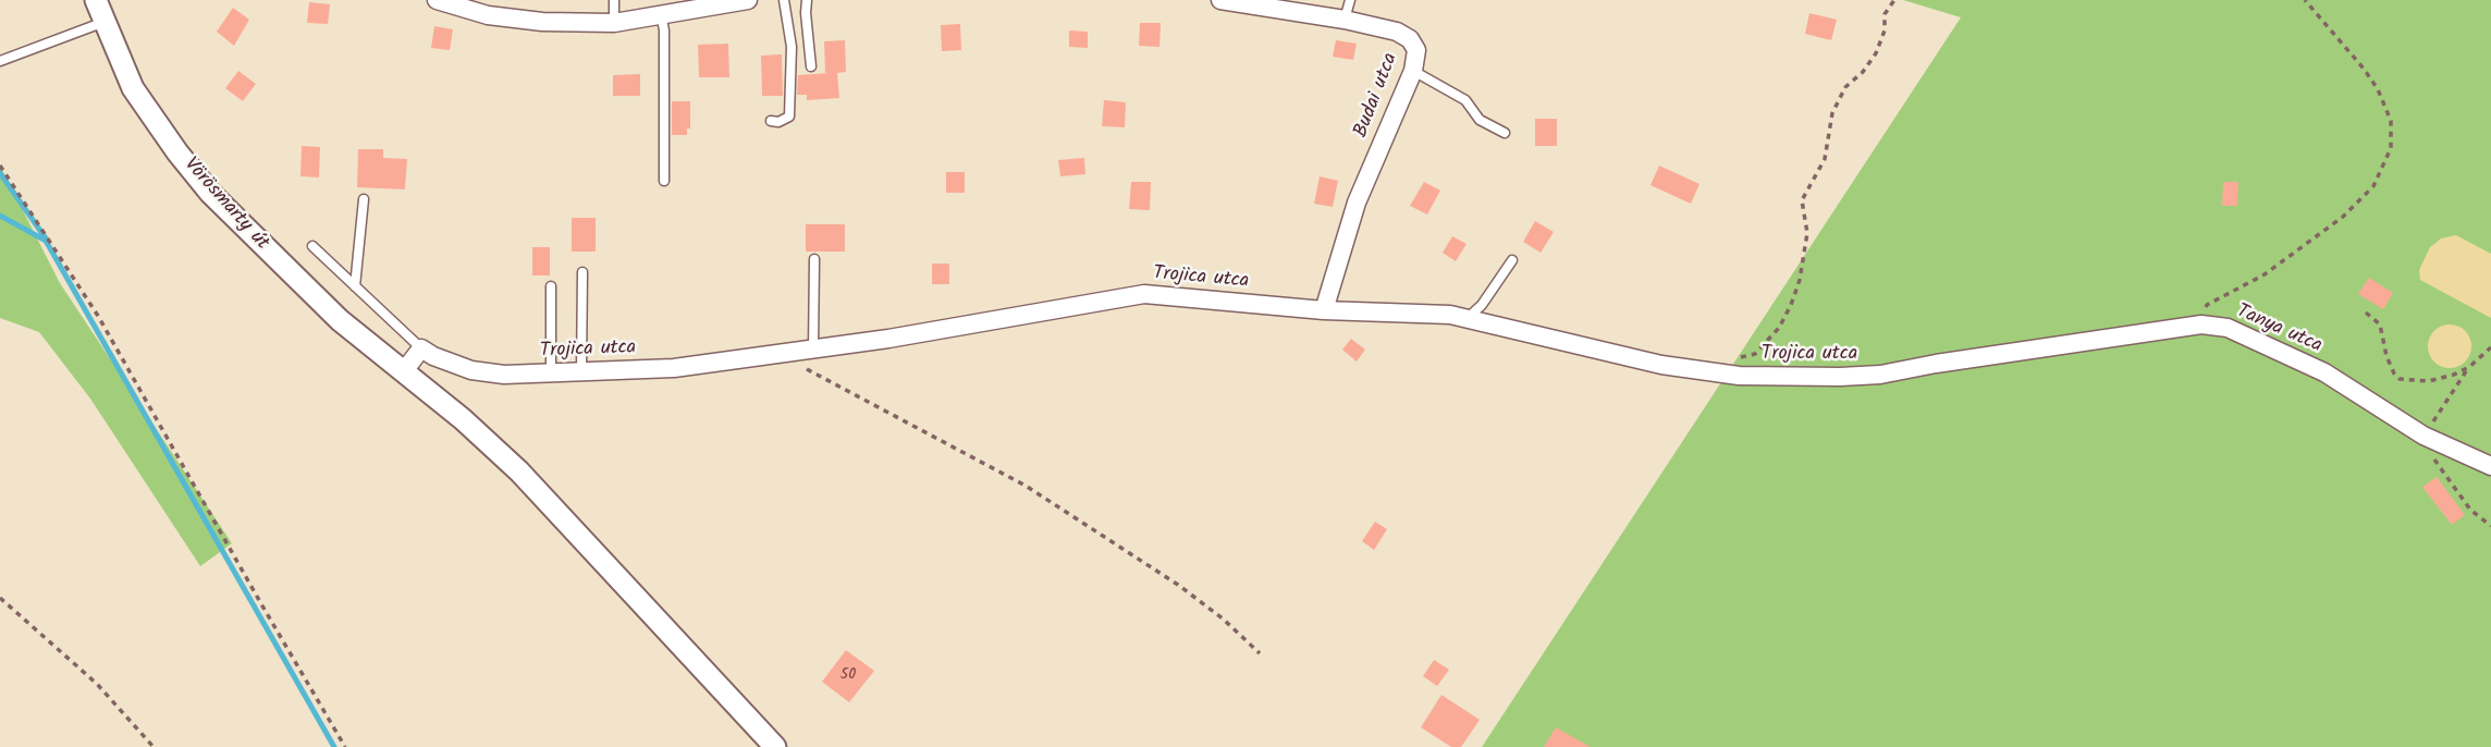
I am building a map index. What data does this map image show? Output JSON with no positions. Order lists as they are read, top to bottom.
{
  "streets": {
    "street": [
      "Budai utca",
      "Vörösmarty út",
      "Trojica utca",
      "Tanya utca"
    ]
  },
  "crossings": [
    ["Budai utca", "Trojica utca"],
    ["Trojica utca", "Tanya utca"]
  ],
  "house_numbers": ["50"]
}
